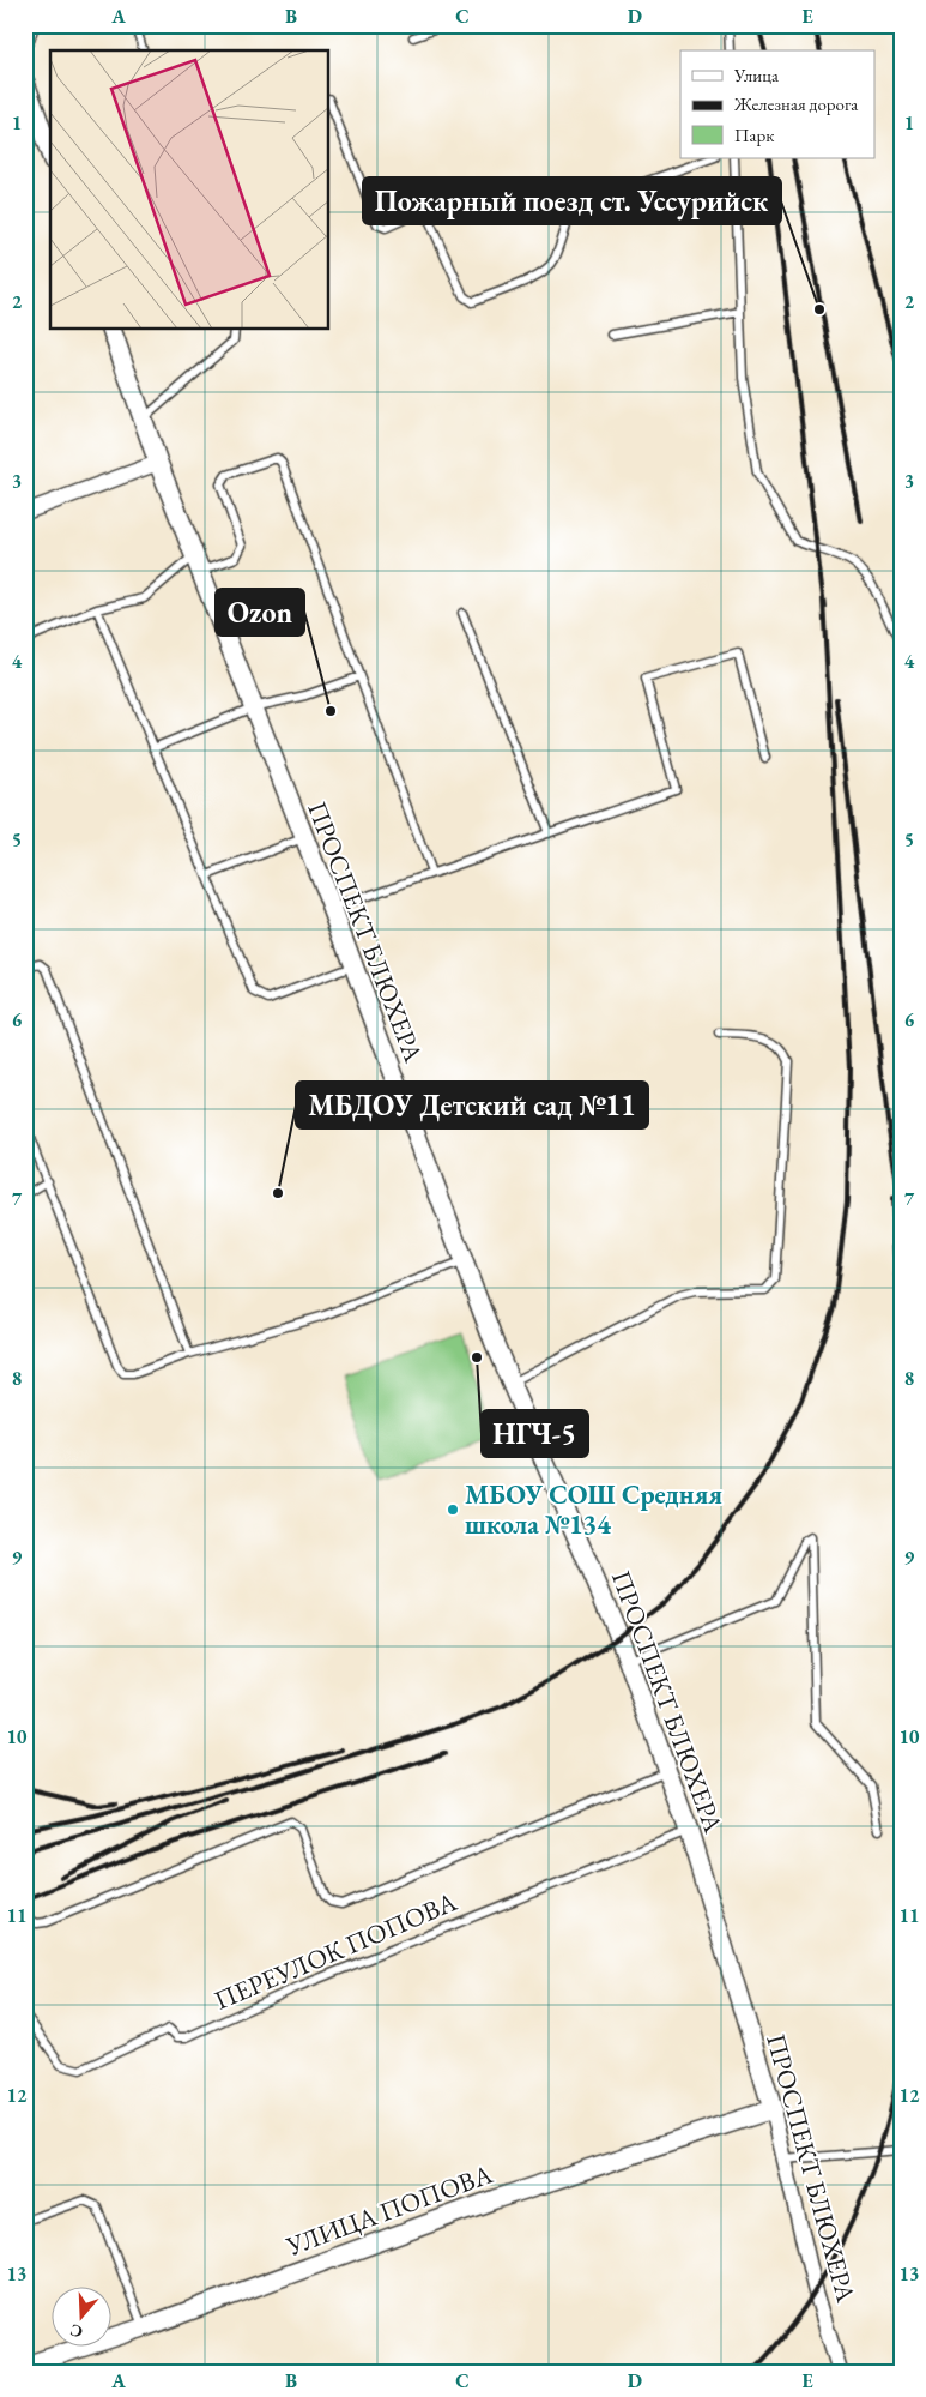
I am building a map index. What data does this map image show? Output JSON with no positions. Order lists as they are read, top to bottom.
{
  "streets": {
    "street": ["ПРОСПЕКТ БЛЮХЕРА", "УЛИЦА ПОПОВА"],
    "lane": ["ПЕРЕУЛОК ПОПОВА"]
  },
  "crossings": [
    ["ПРОСПЕКТ БЛЮХЕРА", "ПЕРЕУЛОК ПОПОВА"],
    ["ПРОСПЕКТ БЛЮХЕРА", "УЛИЦА ПОПОВА"]
  ],
  "places": [
    "Пожарный поезд ст. Уссурийск",
    "Ozon",
    "МБДОУ Детский сад №11",
    "НГЧ-5",
    "МБОУ СОШ Средняя школа №134"
  ],
  "legend": ["Улица", "Железная дорога", "Парк"],
  "north": "bottom",
  "grid": {
    "columns": [
      "A",
      "B",
      "C",
      "D",
      "E"
    ],
    "rows": [
      "1",
      "2",
      "3",
      "4",
      "5",
      "6",
      "7",
      "8",
      "9",
      "10",
      "11",
      "12",
      "13"
    ]
  }
}
